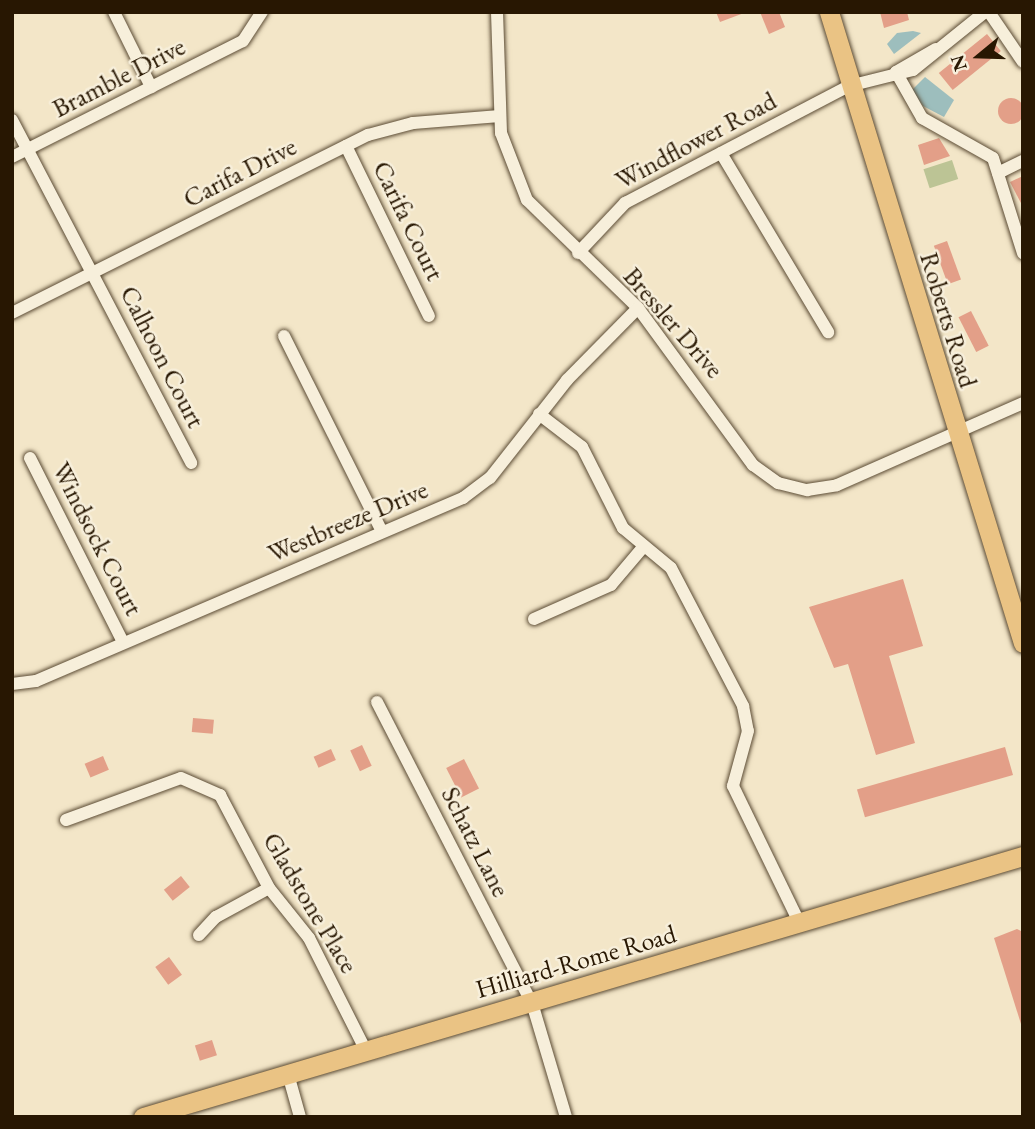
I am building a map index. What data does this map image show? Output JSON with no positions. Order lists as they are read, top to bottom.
{
  "streets": {
    "main road": ["Roberts Road", "Hilliard-Rome Road"],
    "street": [
      "Bramble Drive",
      "Windflower Road",
      "Carifa Drive",
      "Carifa Court",
      "Bressler Drive",
      "Calhoon Court",
      "Westbreeze Drive",
      "Windsock Court",
      "Schatz Lane",
      "Gladstone Place"
    ]
  },
  "crossings": [
    ["Bramble Drive", "Calhoon Court"],
    ["Windflower Road", "Roberts Road"],
    ["Windflower Road", "Bressler Drive"],
    ["Carifa Drive", "Carifa Court"],
    ["Carifa Drive", "Bressler Drive"],
    ["Carifa Drive", "Calhoon Court"],
    ["Roberts Road", "Bressler Drive"],
    ["Bressler Drive", "Westbreeze Drive"],
    ["Westbreeze Drive", "Windsock Court"],
    ["Schatz Lane", "Hilliard-Rome Road"],
    ["Gladstone Place", "Hilliard-Rome Road"]
  ],
  "north": "left"
}
